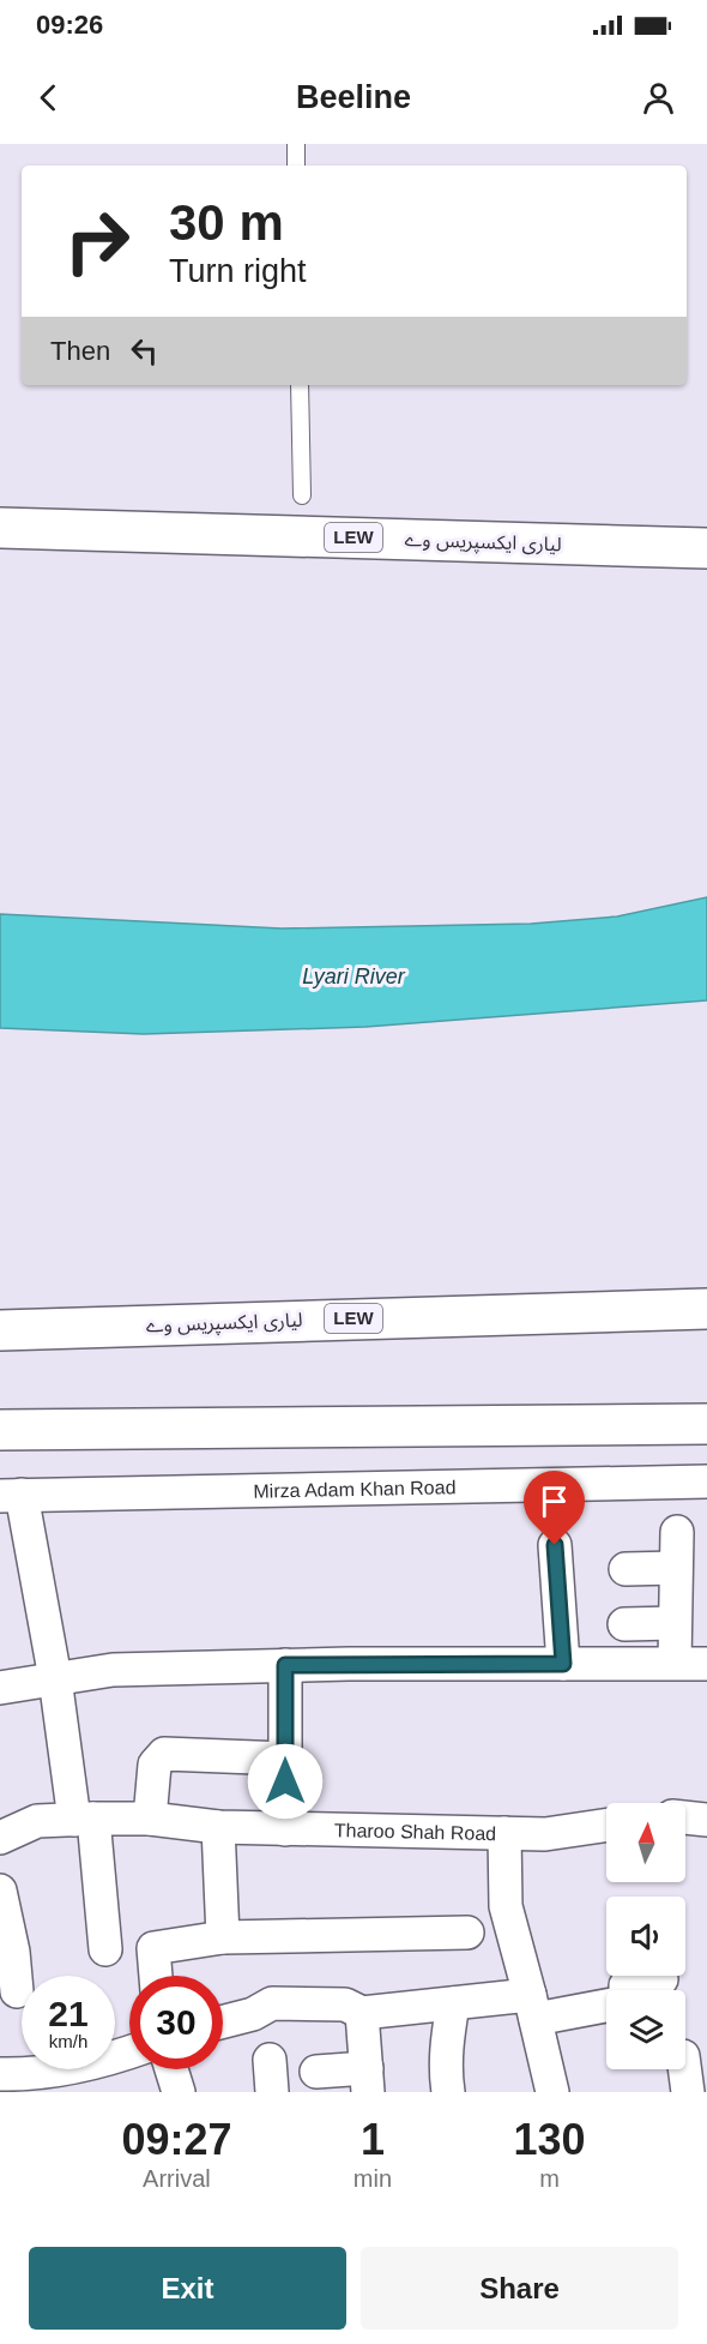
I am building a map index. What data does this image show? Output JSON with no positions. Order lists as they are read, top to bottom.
{
  "streets": {
    "main road": ["LEW", "لیاری ایکسپریس وے"],
    "street": ["Mirza Adam Khan Road", "Tharoo Shah Road"]
  },
  "water": ["Lyari River"],
  "north": "top",
  "page": {
    "status": "09:26",
    "header": "Beeline",
    "turn": ["30 m", "Turn right"],
    "then": "Then",
    "speed": "21 km/h",
    "limit": "30",
    "eta": [
      "09:27",
      "Arrival",
      "1",
      "min",
      "130",
      "m"
    ],
    "buttons": ["Exit", "Share"]
  }
}
